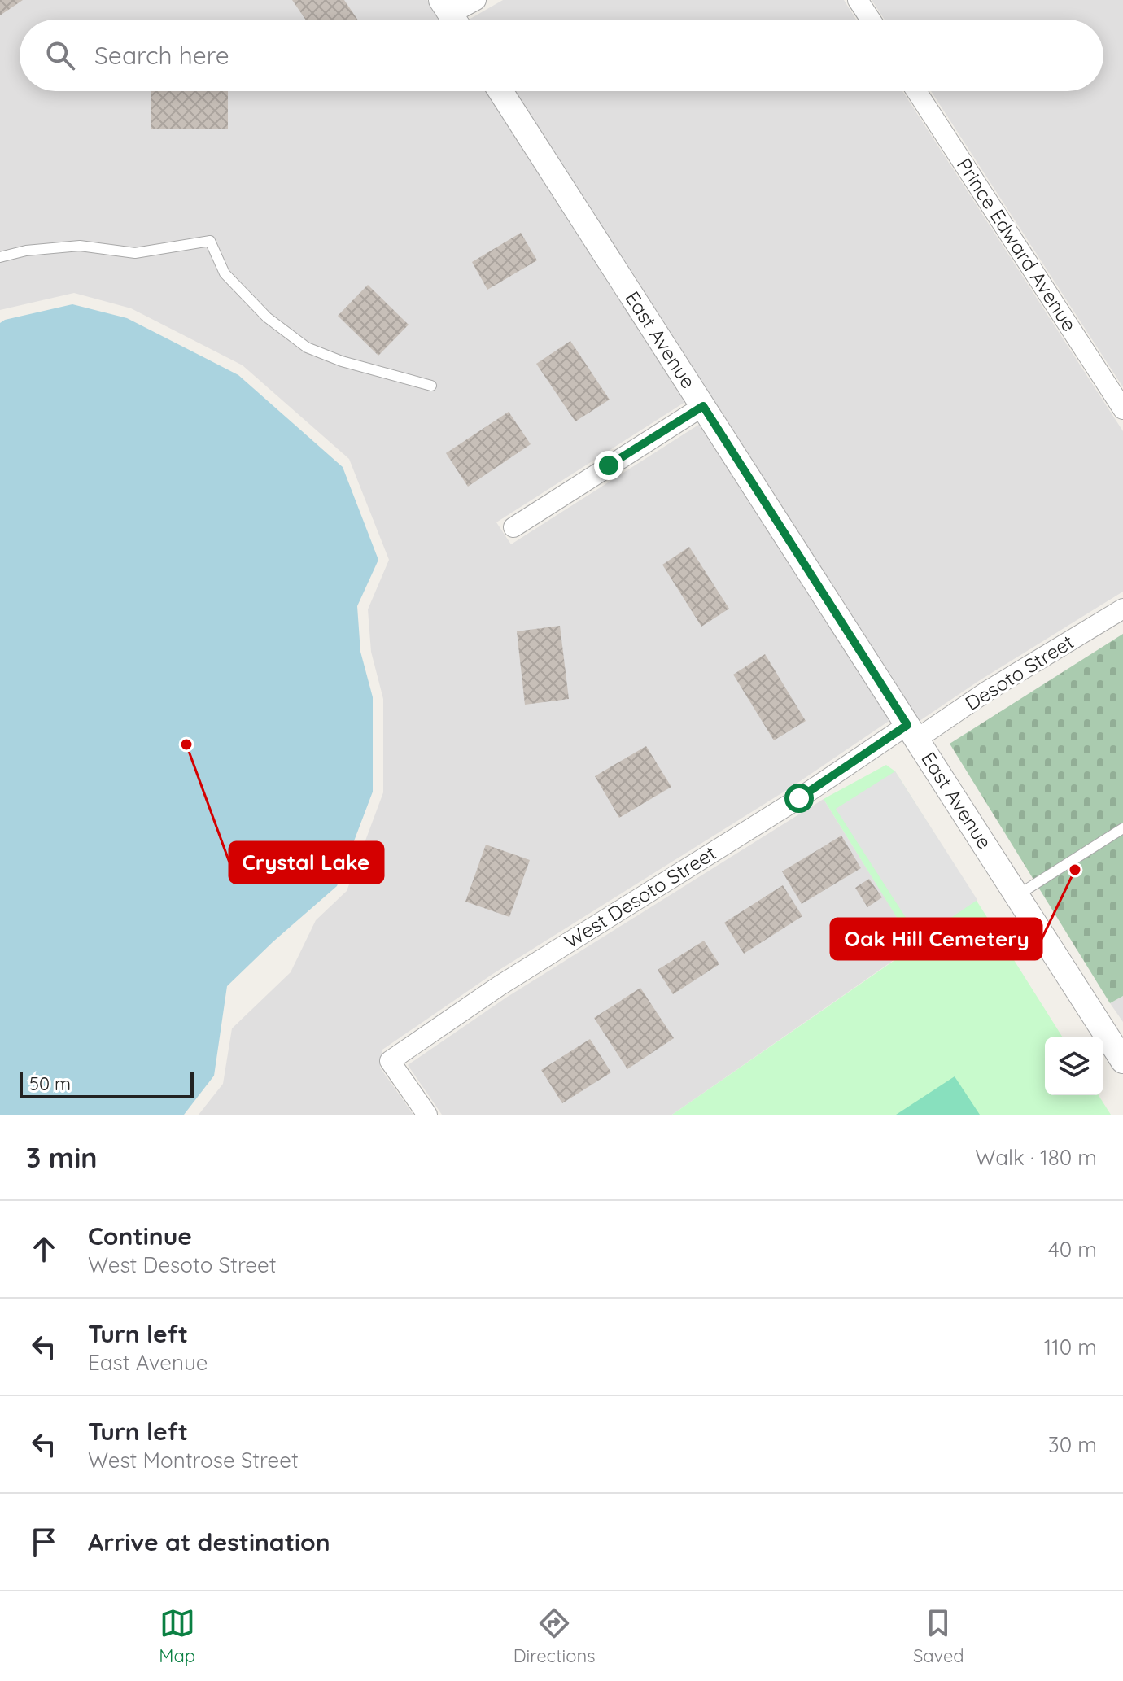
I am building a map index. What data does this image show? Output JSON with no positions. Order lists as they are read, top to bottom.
{
  "streets": {
    "street": [
      "Prince Edward Avenue",
      "East Avenue",
      "Desoto Street",
      "West Desoto Street"
    ]
  },
  "crossings": [
    ["East Avenue", "Desoto Street"],
    ["East Avenue", "West Desoto Street"],
    ["Desoto Street", "West Desoto Street"]
  ],
  "places": ["Crystal Lake", "Oak Hill Cemetery"],
  "scale_bar": "50 m",
  "page": {
    "search": "Search here",
    "scale": "50 m",
    "heading": ["3 min", "Walk · 180 m"],
    "list": [
      ["Continue", "West Desoto Street", "40 m"],
      ["Turn left", "East Avenue", "110 m"],
      ["Turn left", "West Montrose Street", "30 m"],
      "Arrive at destination"
    ],
    "nav": ["Map", "Directions", "Saved"]
  }
}
